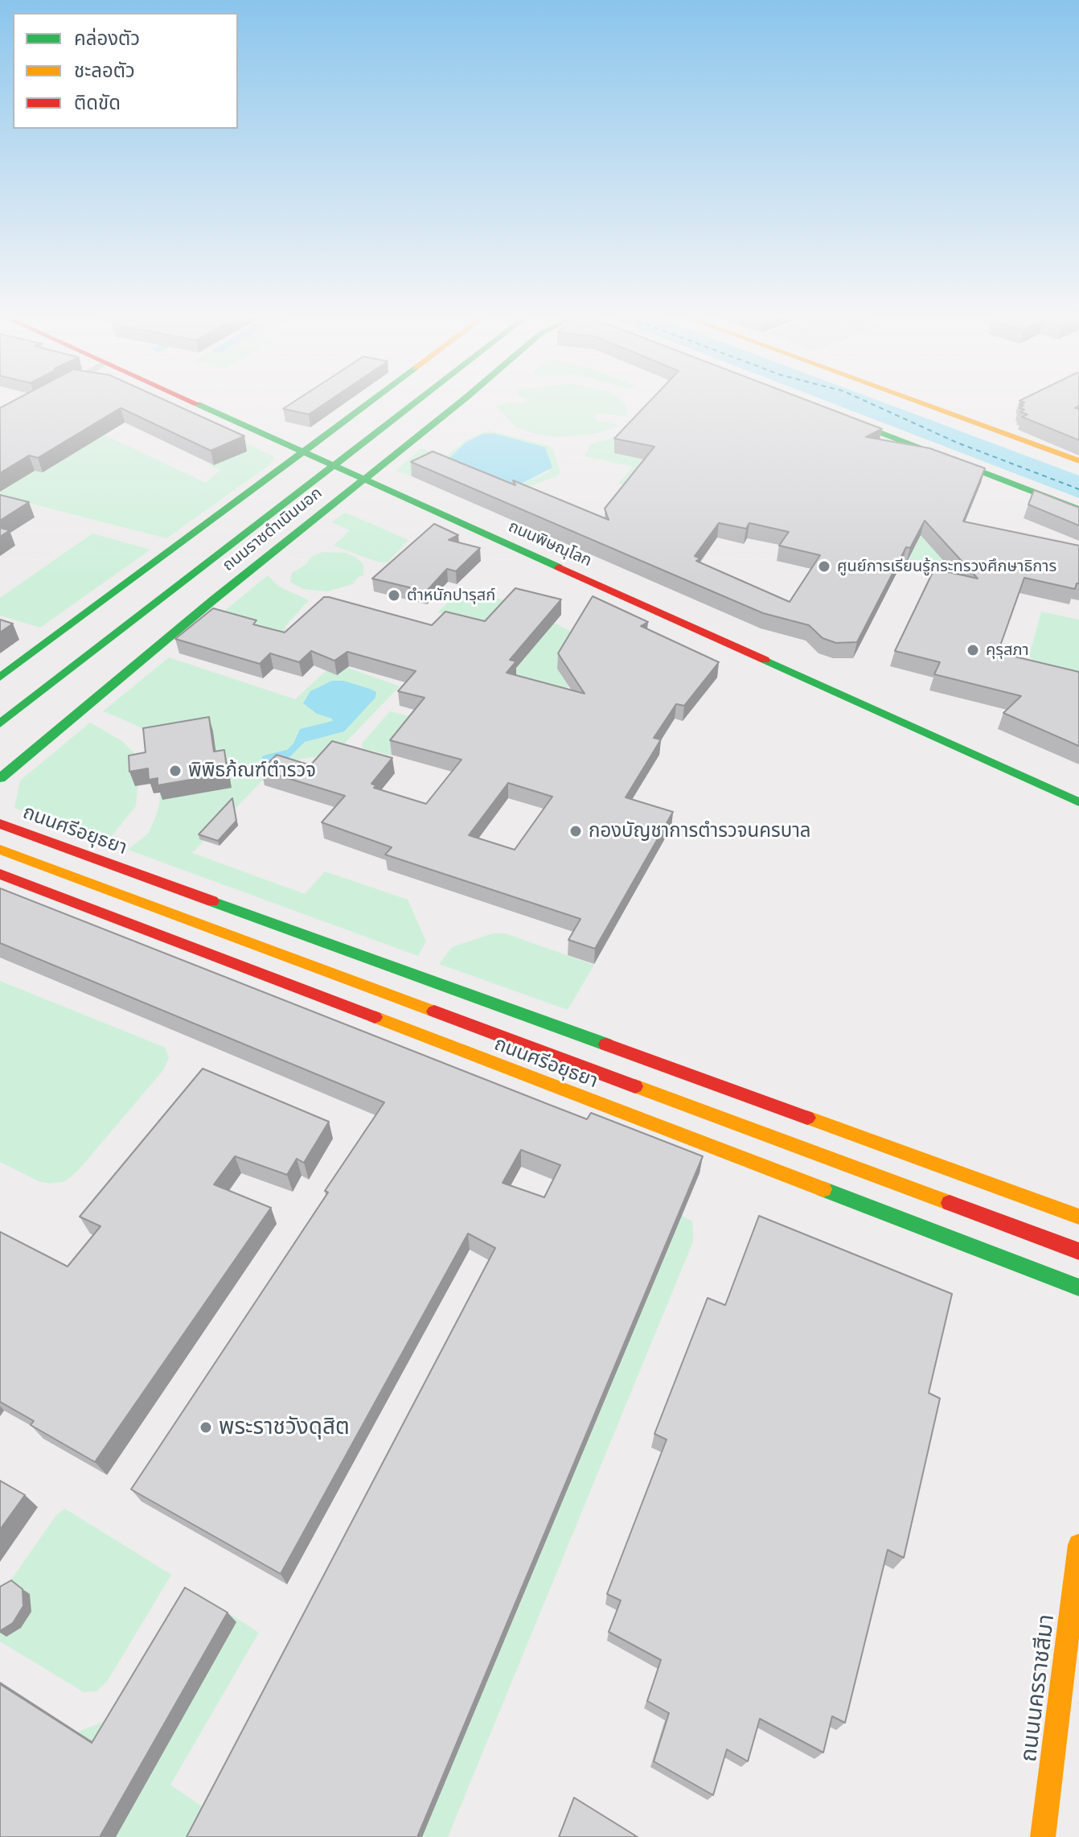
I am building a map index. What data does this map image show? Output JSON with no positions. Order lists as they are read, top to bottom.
{
  "streets": {
    "main road": [
      "ถนนราชดำเนินนอก",
      "ถนนพิษณุโลก",
      "ถนนศรีอยุธยา",
      "ถนนนครราชสีมา"
    ]
  },
  "crossings": [
    ["ถนนราชดำเนินนอก", "ถนนพิษณุโลก"]
  ],
  "places": [
    "ศูนย์การเรียนรู้กระทรวงศึกษาธิการ",
    "ตำหนักปารุสก์",
    "คุรุสภา",
    "พิพิธภ้ณฑ์ตำรวจ",
    "กองบัญชาการตำรวจนครบาล",
    "พระราชวังดุสิต"
  ],
  "legend": ["คล่องตัว", "ชะลอตัว", "ติดขัด"]
}
